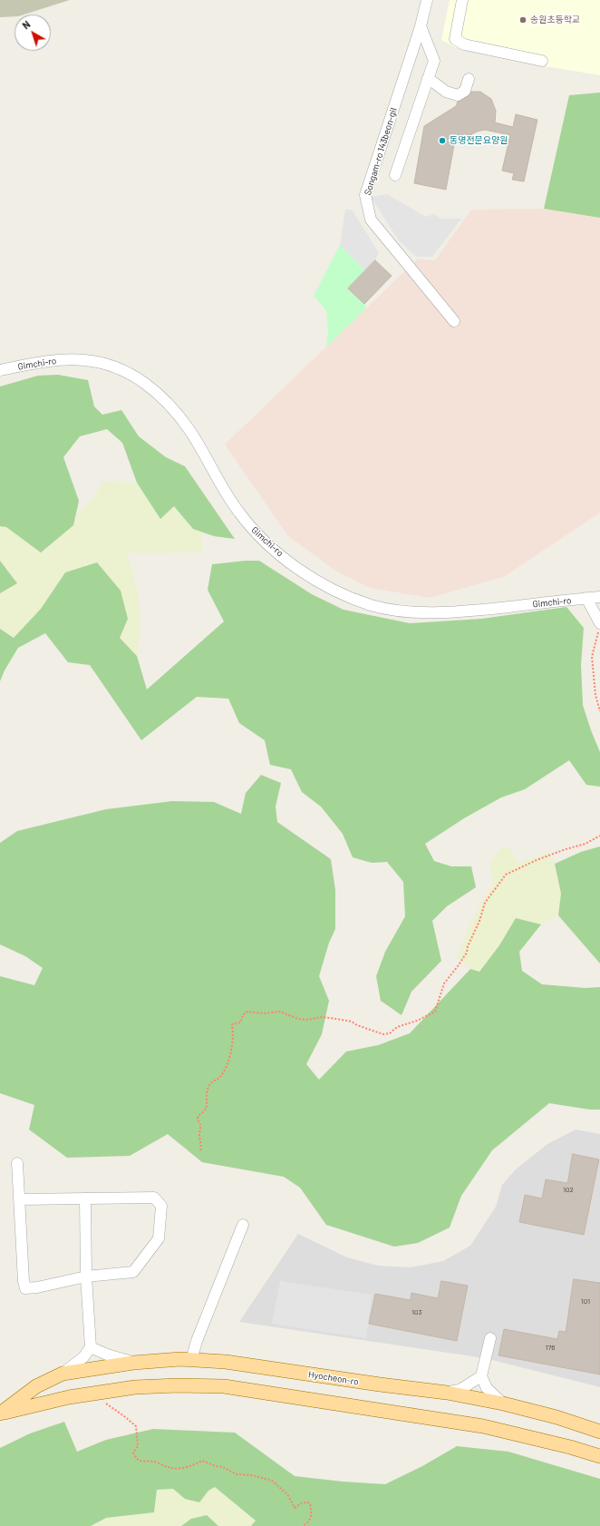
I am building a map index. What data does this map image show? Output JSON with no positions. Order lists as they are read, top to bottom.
{
  "streets": {
    "main road": ["Hyocheon-ro"],
    "street": ["Songam-ro 143beon-gil", "Gimchi-ro"]
  },
  "places": ["송원초등학교", "동명전문요양원"],
  "house_numbers": [
    "102",
    "101",
    "103",
    "176"
  ],
  "north": "top left"
}
